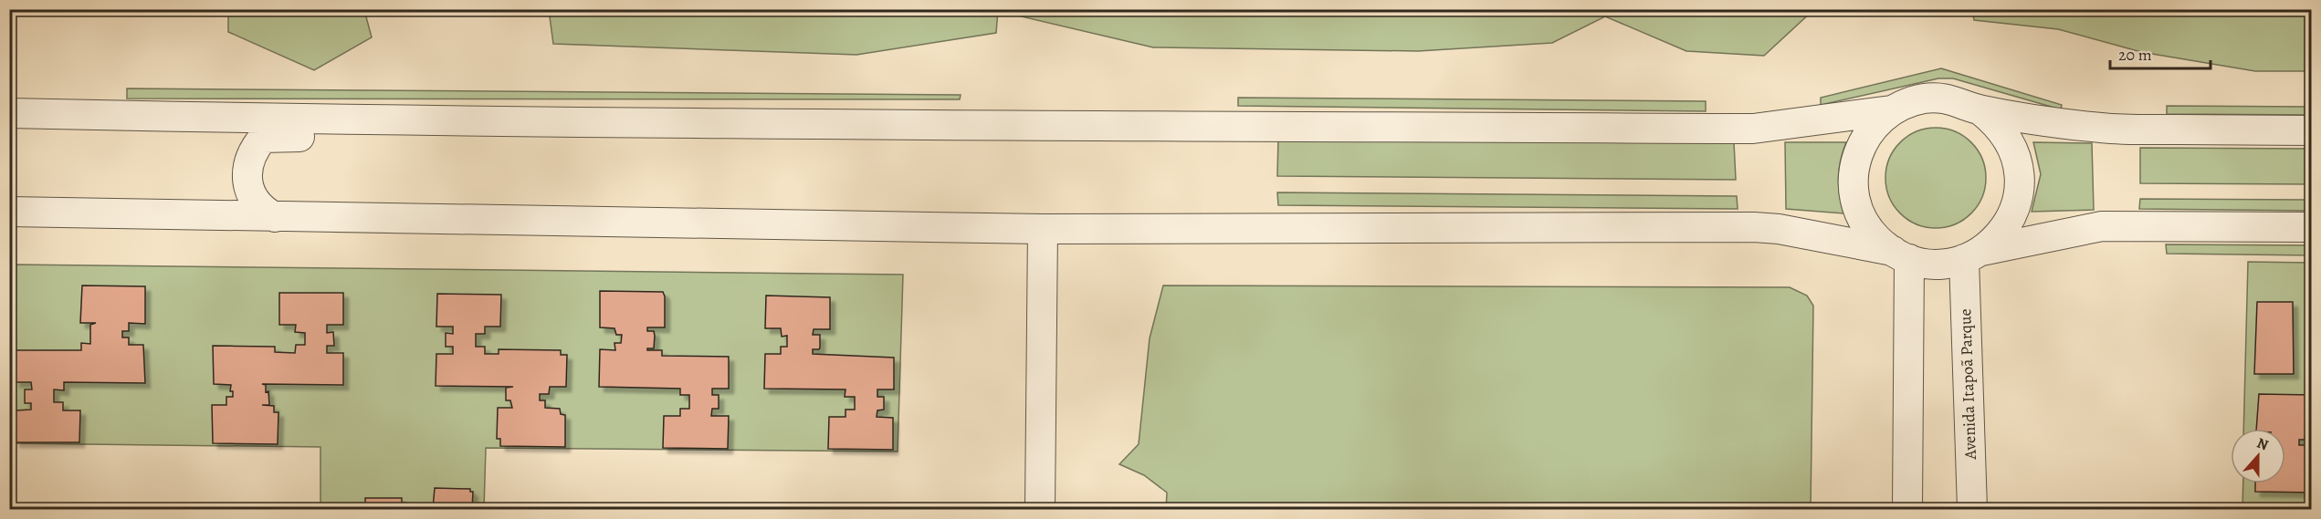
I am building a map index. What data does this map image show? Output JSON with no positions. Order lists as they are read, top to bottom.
{
  "streets": {
    "street": ["Avenida Itapoã Parque"]
  },
  "scale_bar": "20 m",
  "north": "top"
}
